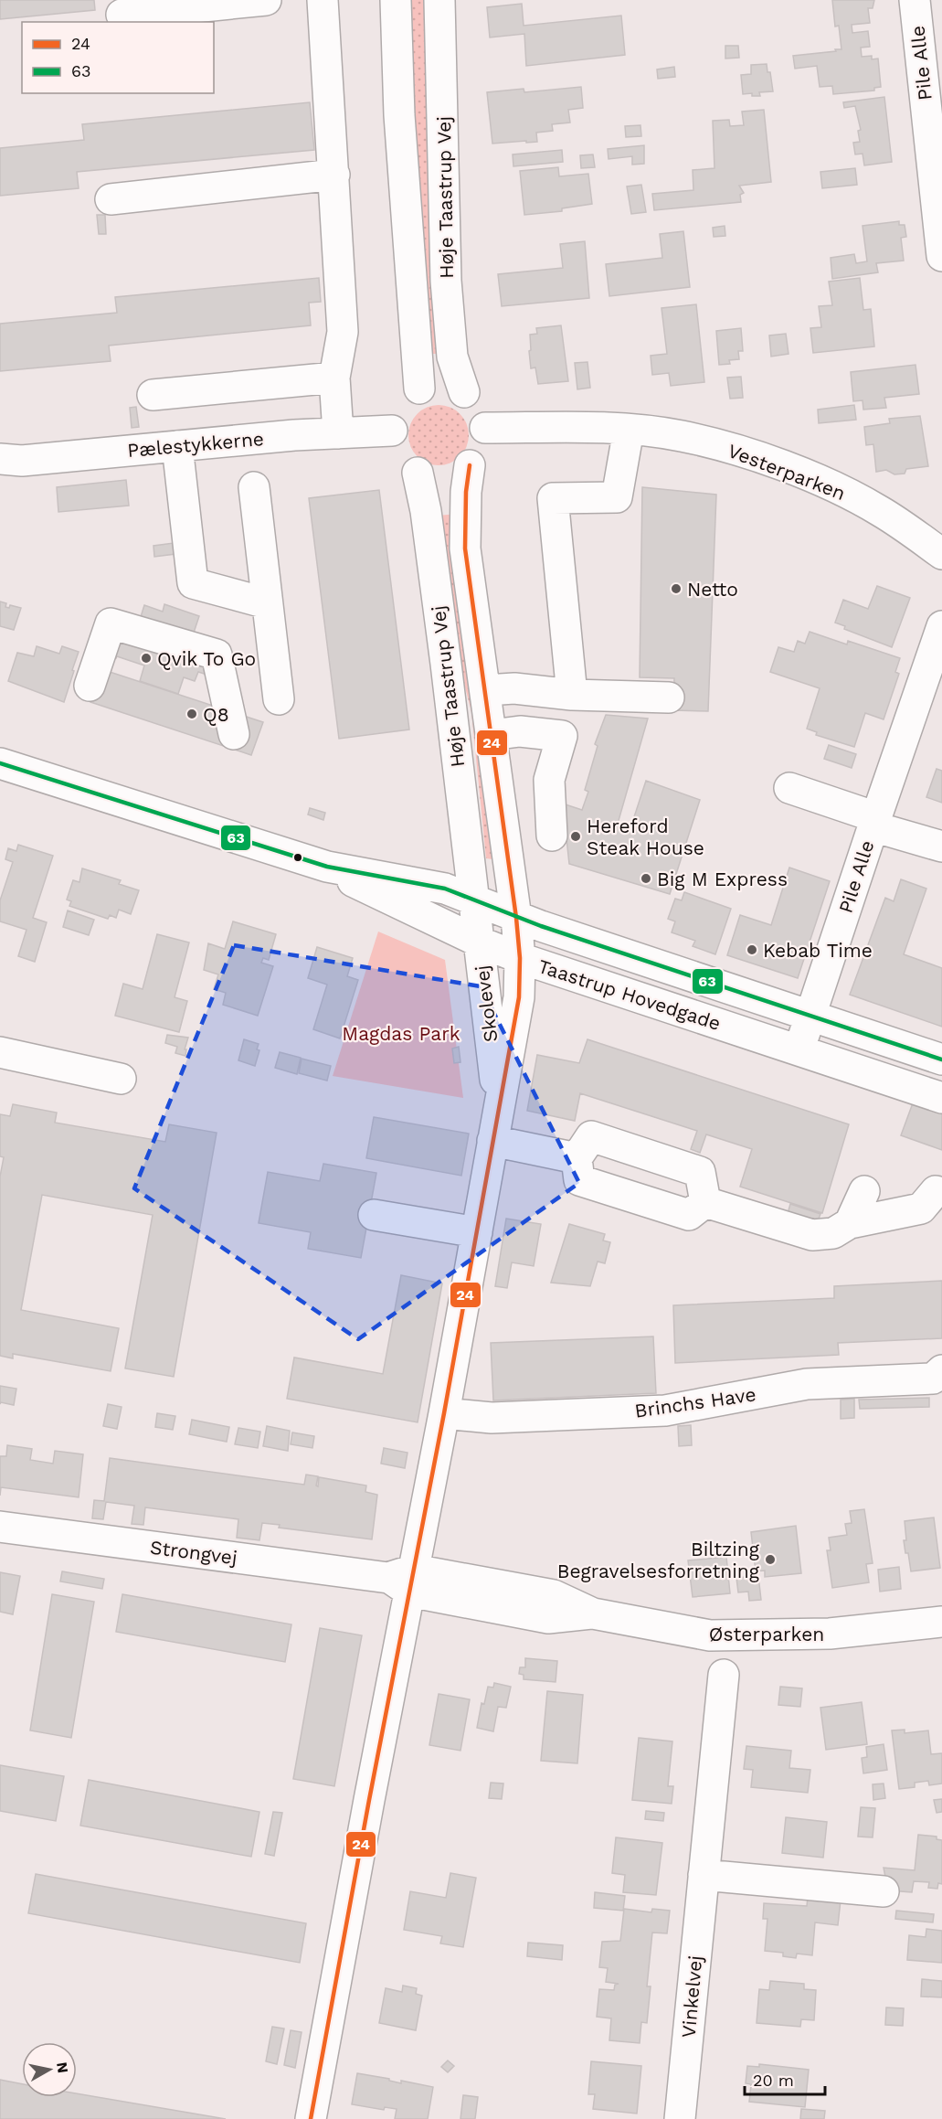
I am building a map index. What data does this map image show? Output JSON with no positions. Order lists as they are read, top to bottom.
{
  "streets": {
    "street": [
      "Pile Alle",
      "Høje Taastrup Vej",
      "Pælestykkerne",
      "Vesterparken",
      "Taastrup Hovedgade",
      "Skolevej",
      "Brinchs Have",
      "Strongvej",
      "Østerparken",
      "Vinkelvej"
    ]
  },
  "crossings": [
    ["Pile Alle", "Taastrup Hovedgade"],
    ["Høje Taastrup Vej", "Pælestykkerne"],
    ["Høje Taastrup Vej", "Vesterparken"],
    ["Høje Taastrup Vej", "Taastrup Hovedgade"],
    ["Høje Taastrup Vej", "Skolevej"],
    ["Pælestykkerne", "Vesterparken"],
    ["Taastrup Hovedgade", "Skolevej"],
    ["Skolevej", "Brinchs Have"],
    ["Skolevej", "Strongvej"],
    ["Skolevej", "Østerparken"],
    ["Strongvej", "Østerparken"]
  ],
  "parks": ["Magdas Park"],
  "places": [
    "Netto",
    "Qvik To Go",
    "Q8",
    "Hereford Steak House",
    "Big M Express",
    "Kebab Time",
    "Biltzing Begravelsesforretning"
  ],
  "lines": ["transit line 24", "transit line 63"],
  "legend": ["24", "63"],
  "scale_bar": "20 m",
  "north": "right"
}
